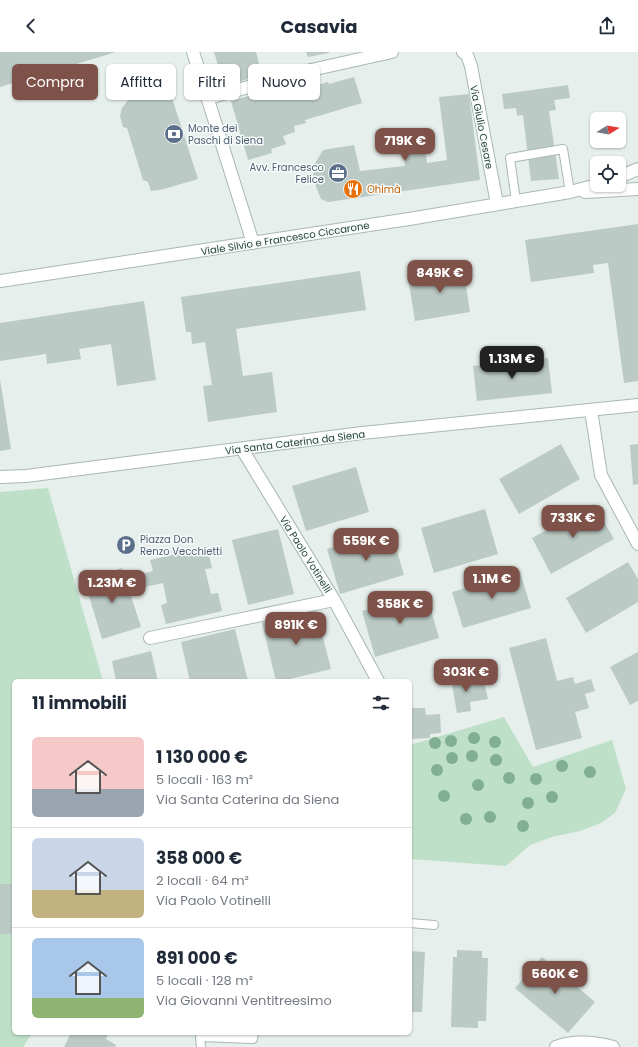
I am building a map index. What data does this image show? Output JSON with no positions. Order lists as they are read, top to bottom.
{
  "streets": {
    "street": [
      "Via Giulio Cesare",
      "Viale Silvio e Francesco Ciccarone",
      "Via Santa Caterina da Siena",
      "Via Paolo Votinelli"
    ]
  },
  "crossings": [
    ["Via Giulio Cesare", "Viale Silvio e Francesco Ciccarone"],
    ["Via Santa Caterina da Siena", "Via Paolo Votinelli"]
  ],
  "places": {
    "bank": ["Monte dei Paschi di Siena"],
    "office": ["Avv. Francesco Felice"],
    "restaurant": ["Ohimà"],
    "parking": ["Piazza Don Renzo Vecchietti"]
  },
  "north": "right",
  "page": {
    "header": "Casavia",
    "chip": [
      "Compra",
      "Affitta",
      "Filtri",
      "Nuovo"
    ],
    "price": [
      "719K €",
      "849K €",
      "1.13M €",
      "733K €",
      "559K €",
      "1.1M €",
      "1.23M €",
      "358K €",
      "891K €",
      "303K €",
      "560K €"
    ],
    "heading": "11 immobili",
    "list": [
      {
        "name": "1 130 000 €",
        "note": "5 locali · 163 m² · Via Santa Caterina da Siena"
      },
      {
        "name": "358 000 €",
        "note": "2 locali · 64 m² · Via Paolo Votinelli"
      },
      {
        "name": "891 000 €",
        "note": "5 locali · 128 m² · Via Giovanni Ventitreesimo"
      }
    ]
  }
}
